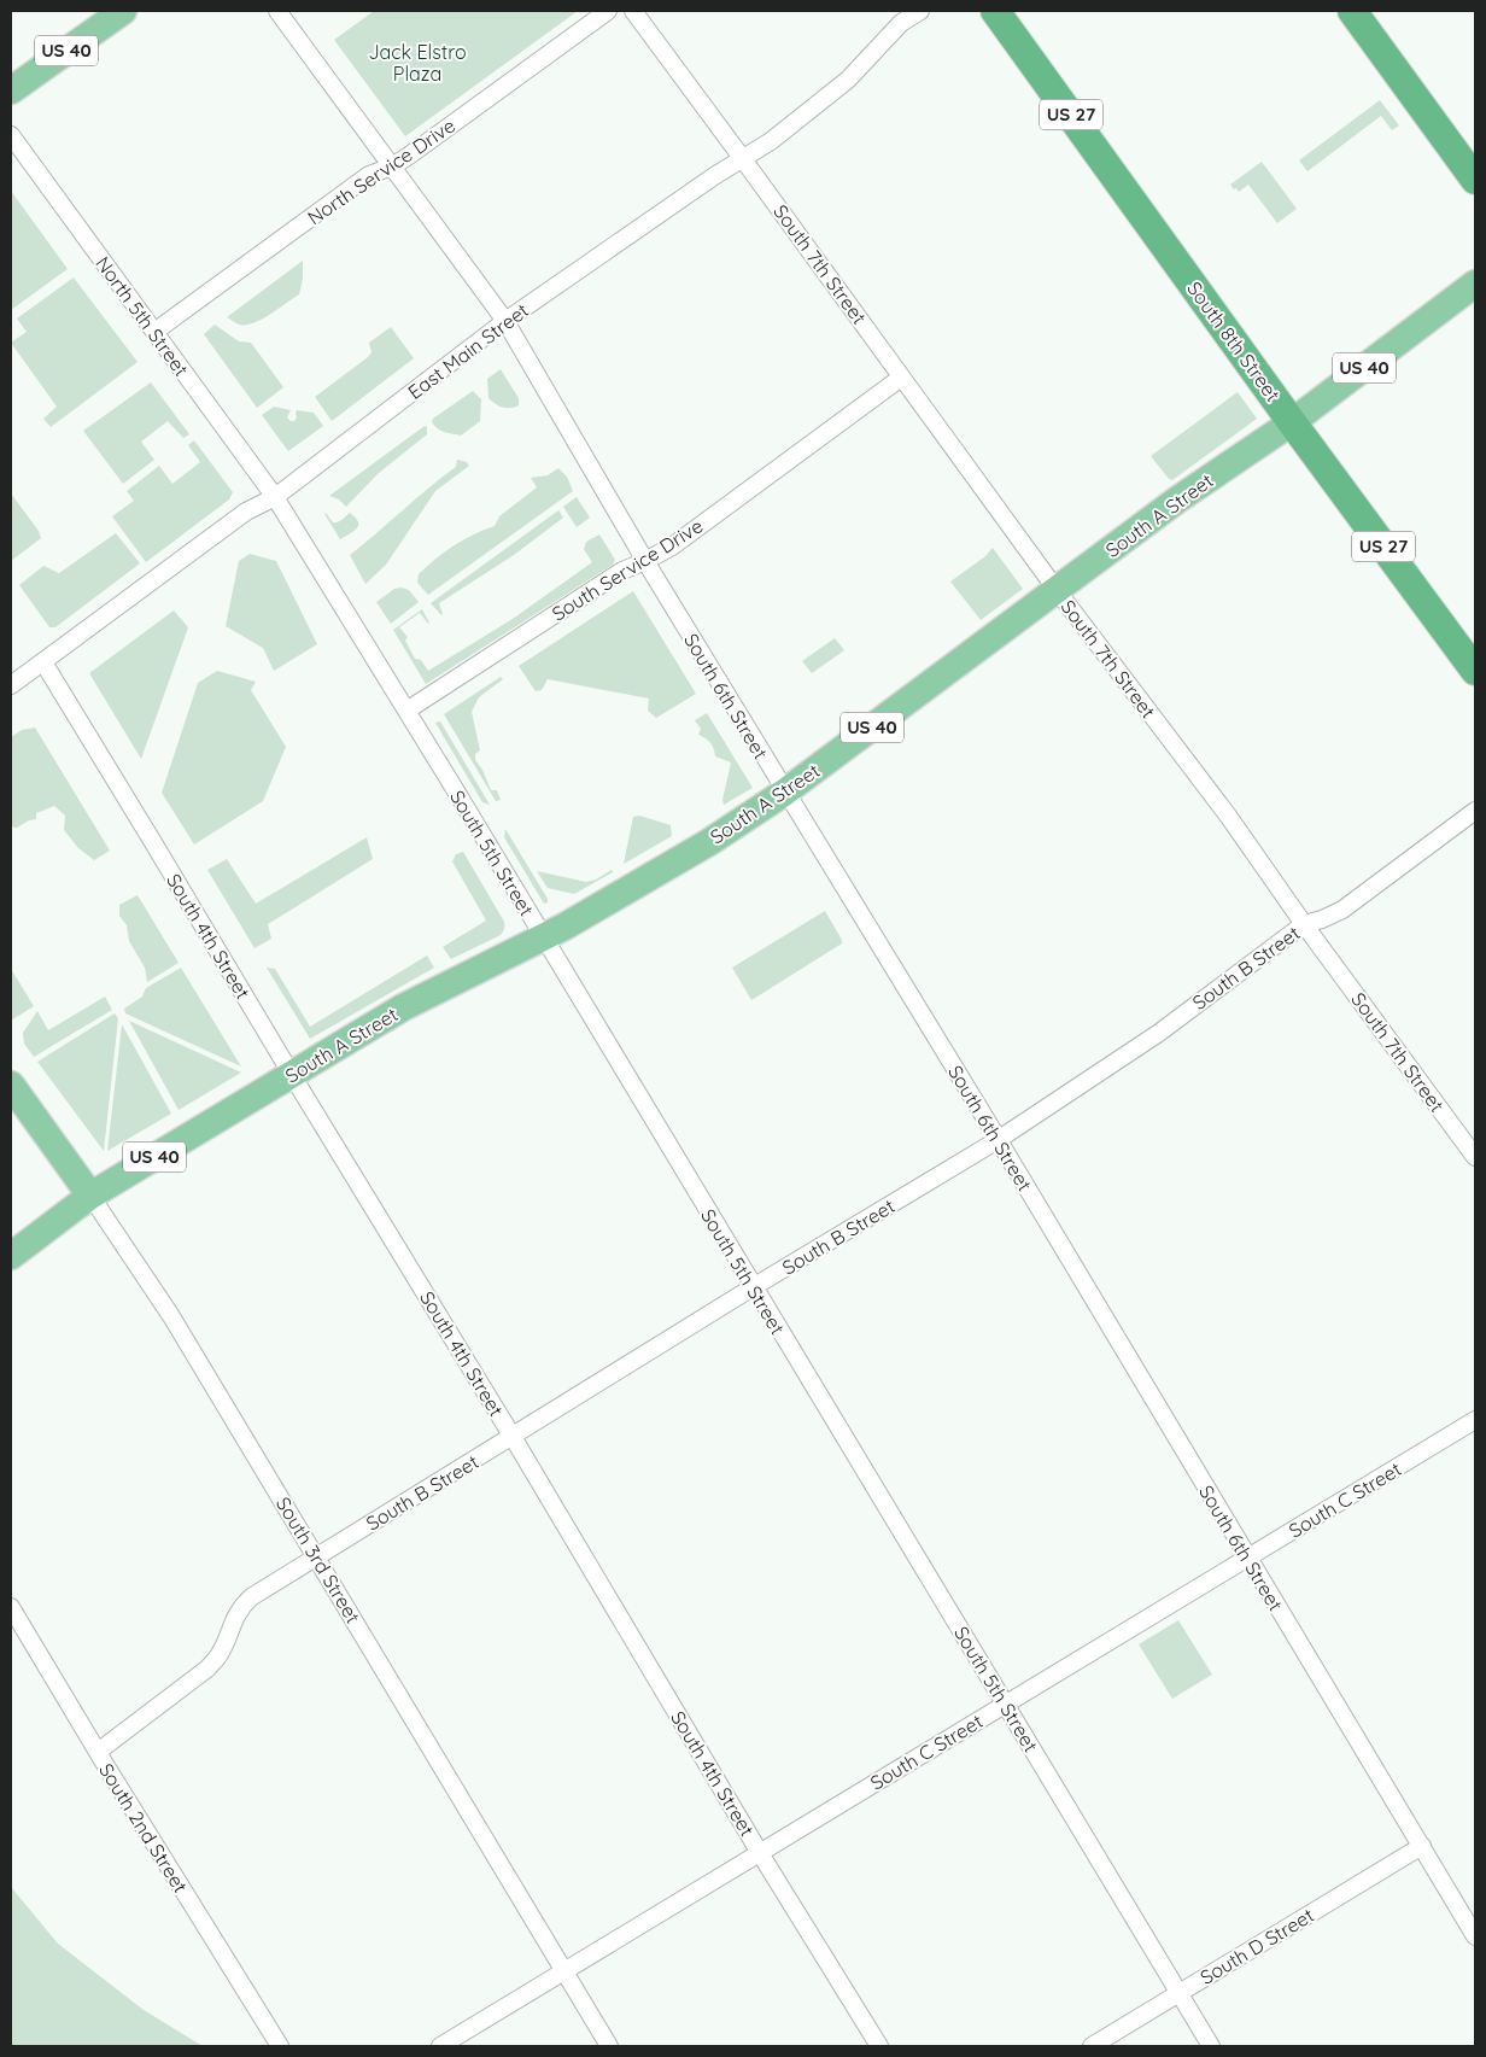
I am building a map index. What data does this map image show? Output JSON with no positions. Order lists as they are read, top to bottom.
{
  "streets": {
    "highway": ["US 27", "South 8th Street"],
    "main road": ["US 40", "South A Street", "South 3rd Street"],
    "street": [
      "North Service Drive",
      "South 7th Street",
      "North 5th Street",
      "East Main Street",
      "South Service Drive",
      "South 6th Street",
      "South 5th Street",
      "South 4th Street",
      "South B Street",
      "South C Street",
      "South 2nd Street",
      "South D Street"
    ]
  },
  "crossings": [
    ["North Service Drive", "North 5th Street"],
    ["North Service Drive", "South 6th Street"],
    ["South 7th Street", "East Main Street"],
    ["South 7th Street", "South A Street"],
    ["South 7th Street", "South Service Drive"],
    ["South 7th Street", "South B Street"],
    ["North 5th Street", "East Main Street"],
    ["North 5th Street", "South 5th Street"],
    ["South 8th Street", "South A Street"],
    ["East Main Street", "South 6th Street"],
    ["East Main Street", "South 5th Street"],
    ["East Main Street", "South 4th Street"],
    ["South A Street", "South 6th Street"],
    ["South A Street", "South 5th Street"],
    ["South A Street", "South 4th Street"],
    ["South A Street", "South 3rd Street"],
    ["South Service Drive", "South 6th Street"],
    ["South Service Drive", "South 5th Street"],
    ["South 6th Street", "South B Street"],
    ["South 6th Street", "South C Street"],
    ["South 6th Street", "South D Street"],
    ["South 5th Street", "South B Street"],
    ["South 5th Street", "South C Street"],
    ["South 5th Street", "South D Street"],
    ["South 4th Street", "South B Street"],
    ["South 4th Street", "South C Street"],
    ["South B Street", "South 3rd Street"],
    ["South B Street", "South 2nd Street"],
    ["South C Street", "South 3rd Street"]
  ],
  "parks": ["Jack Elstro Plaza"]
}
